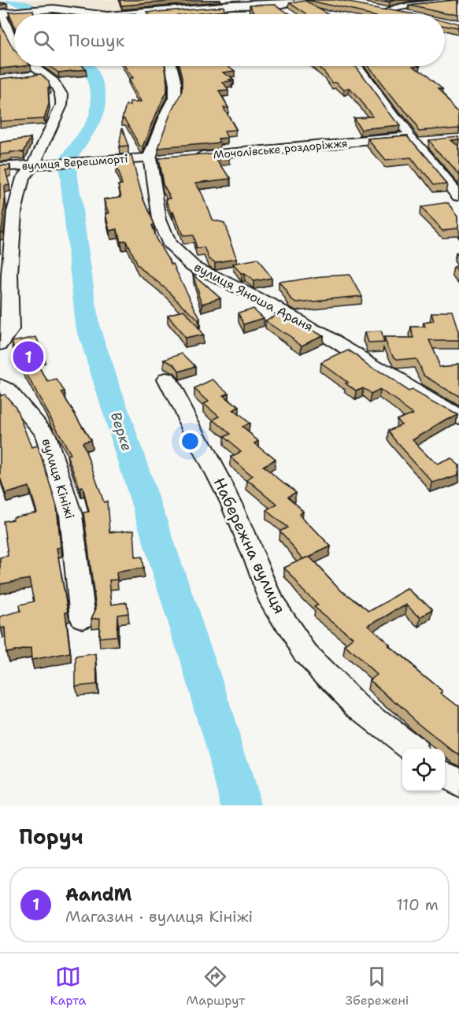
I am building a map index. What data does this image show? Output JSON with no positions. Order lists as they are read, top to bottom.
{
  "streets": {
    "street": [
      "Мочолівське роздоріжжя",
      "вулиця Верешморті",
      "вулиця Яноша Араня",
      "вулиця Кініжі",
      "Набережна вулиця"
    ]
  },
  "crossings": [
    ["вулиця Верешморті", "вулиця Яноша Араня"]
  ],
  "water": ["Верке"],
  "page": {
    "search": "Пошук",
    "pins": "1",
    "heading": "Поруч",
    "list": [
      {
        "mark": "1",
        "name": "AandM",
        "note": "Магазин · вулиця Кініжі",
        "value": "110 m"
      }
    ],
    "nav": ["Карта", "Маршрут", "Збережені"]
  }
}
